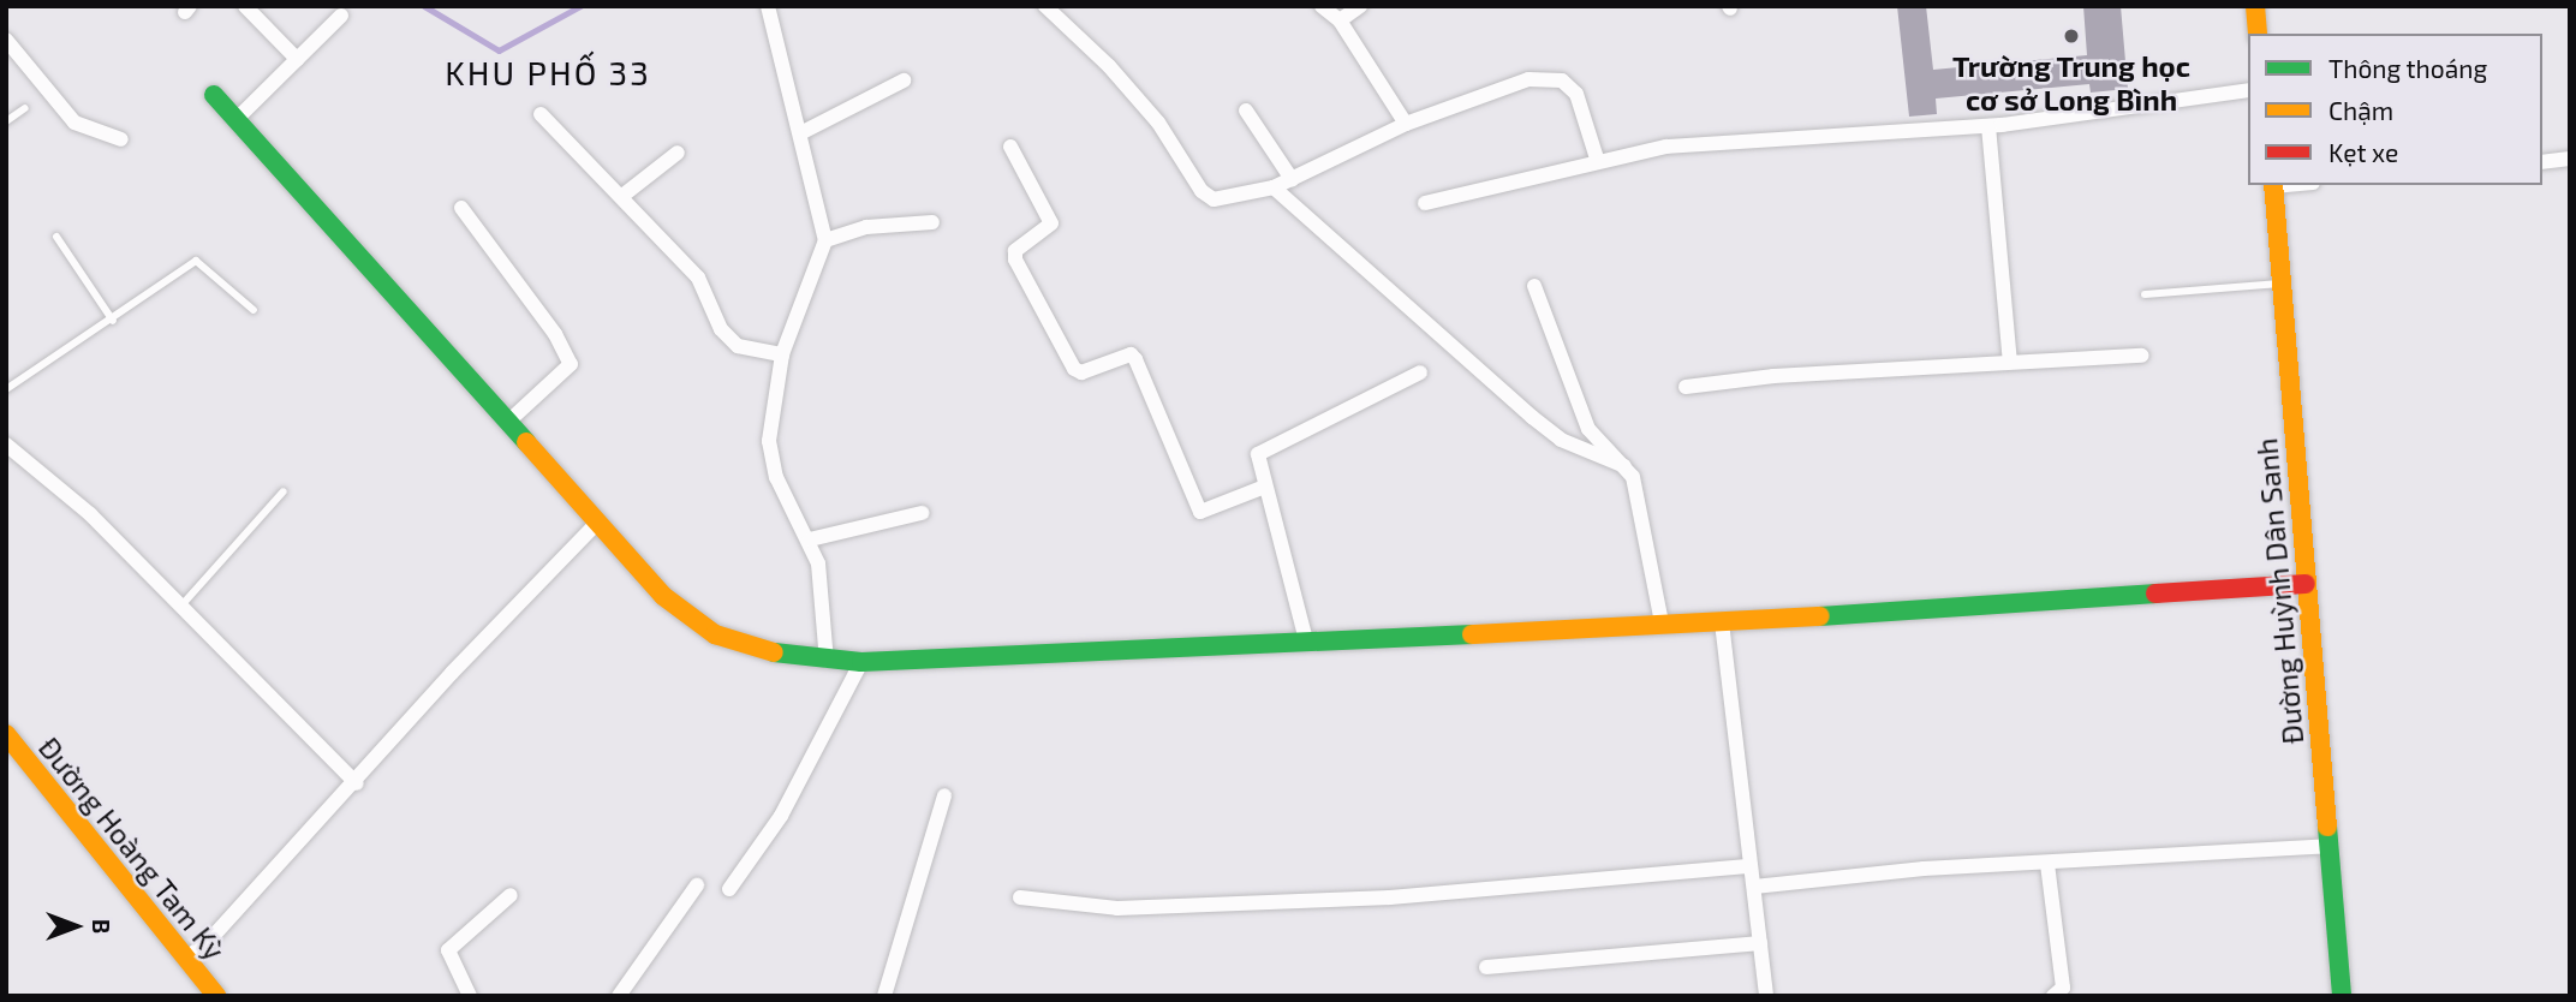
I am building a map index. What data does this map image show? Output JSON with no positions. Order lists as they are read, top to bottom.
{
  "streets": {
    "street": ["Đường Huỳnh Dân Sanh", "Đường Hoàng Tam Kỳ"]
  },
  "districts": ["KHU PHỐ 33"],
  "places": ["Trường Trung học cơ sở Long Bình"],
  "legend": ["Thông thoáng", "Chậm", "Kẹt xe"],
  "north": "right"
}
